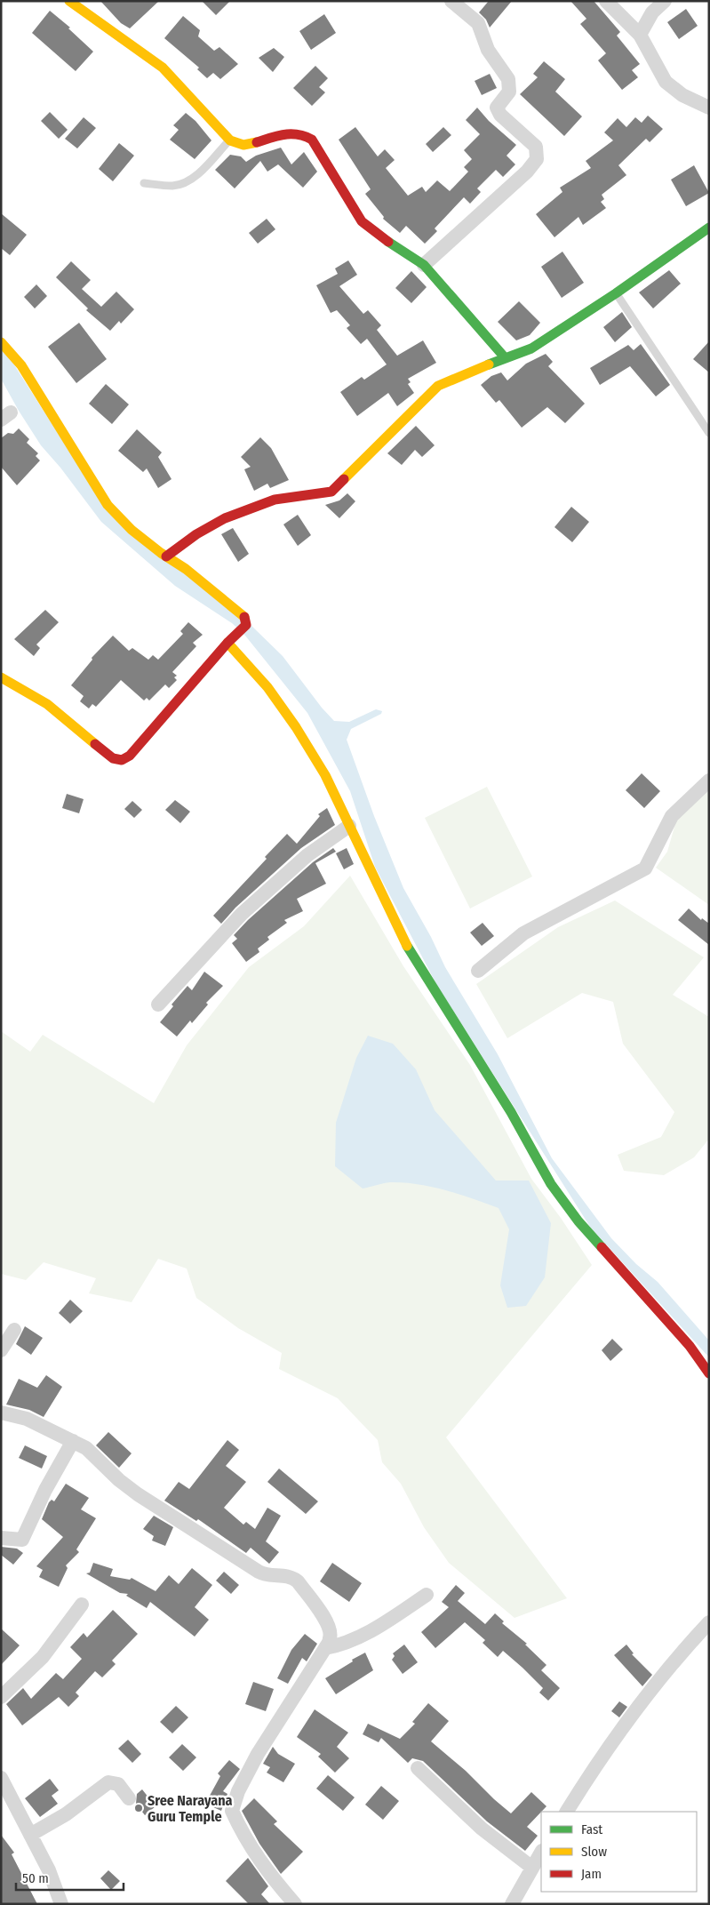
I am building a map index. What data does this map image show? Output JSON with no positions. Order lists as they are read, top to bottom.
{
  "places": ["Sree Narayana Guru Temple"],
  "legend": ["Fast", "Slow", "Jam"],
  "scale_bar": "50 m"
}
